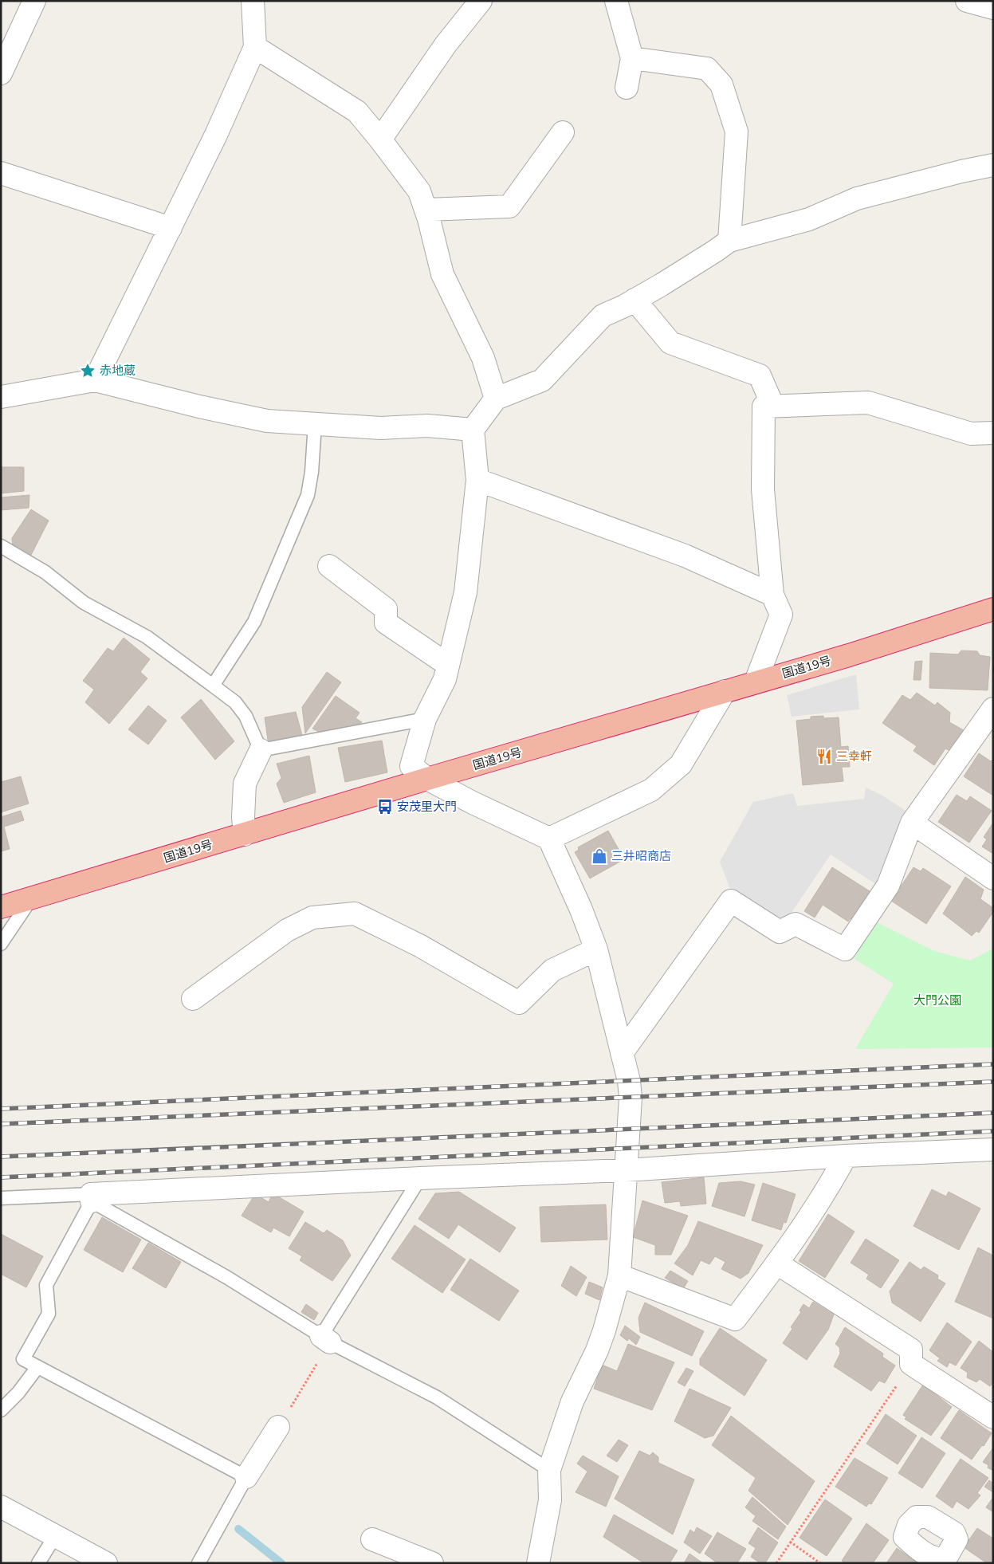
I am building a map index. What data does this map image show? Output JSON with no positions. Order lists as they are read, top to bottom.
{
  "streets": {
    "highway": ["国道19号"]
  },
  "parks": ["大門公園"],
  "places": {
    "place": ["赤地蔵"],
    "restaurant": ["三幸軒"],
    "bus stop": ["安茂里大門"],
    "shop": ["三井昭商店"]
  }
}
